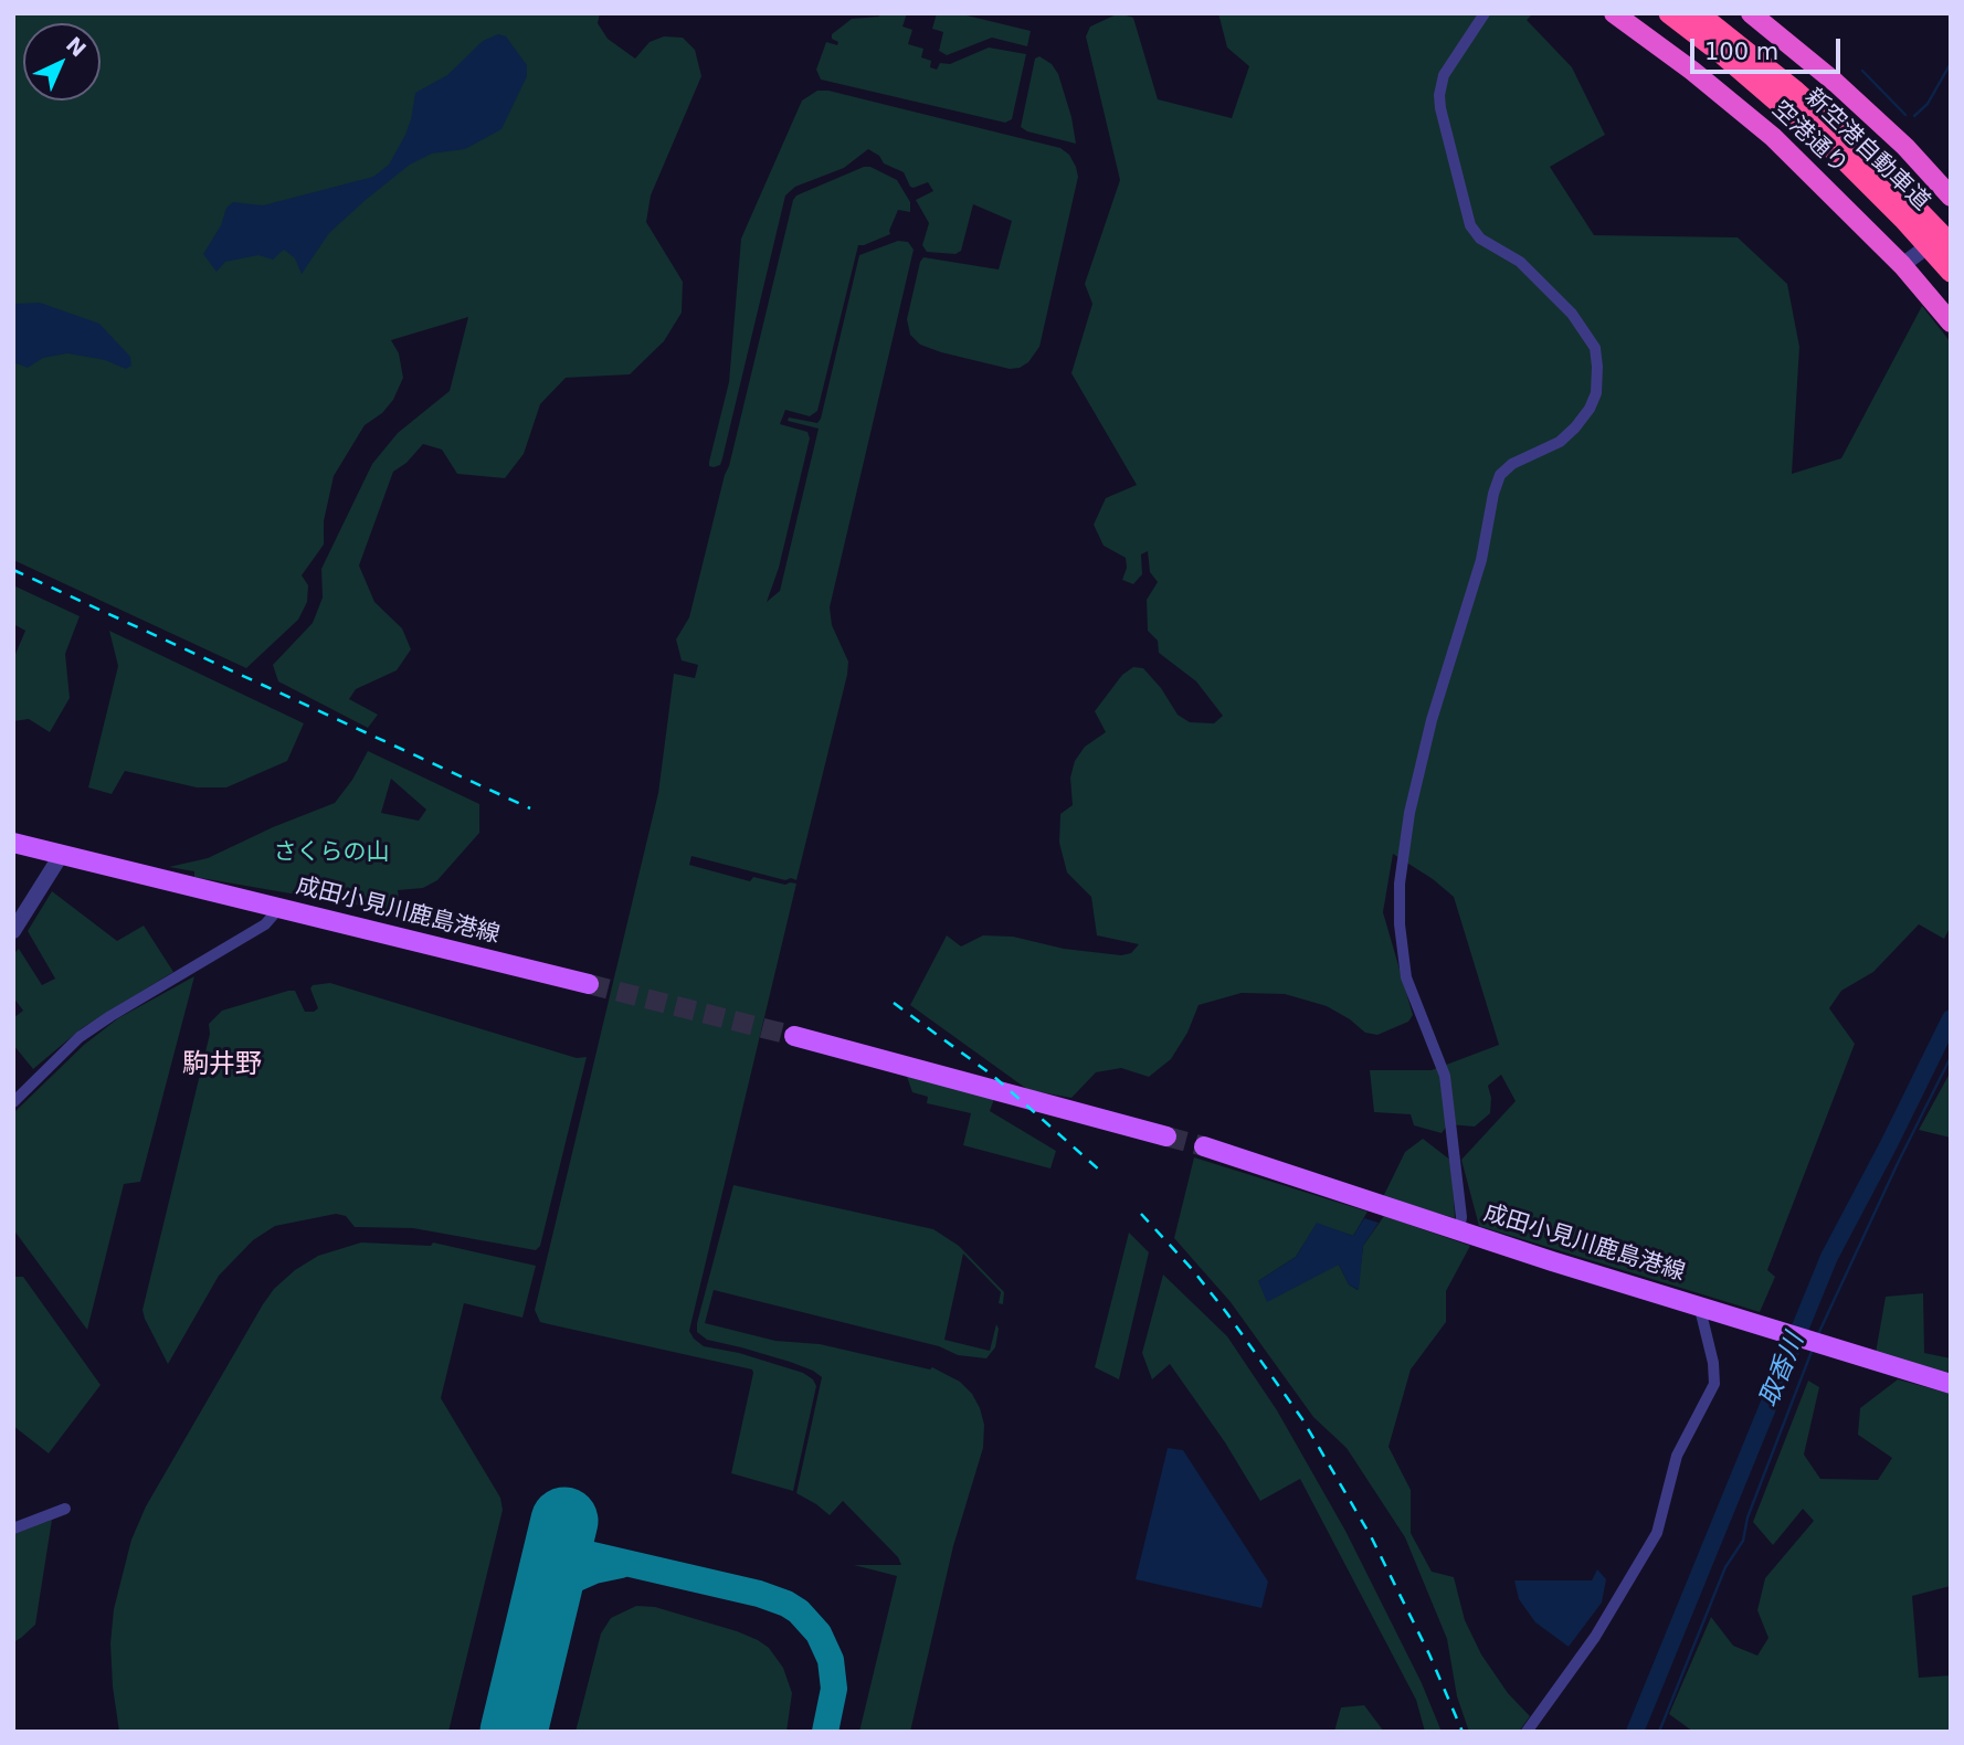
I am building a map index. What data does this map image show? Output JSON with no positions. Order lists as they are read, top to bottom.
{
  "streets": {
    "highway": ["空港通り", "新空港自動車道"],
    "main road": ["成田小見川鹿島港線"]
  },
  "districts": ["駒井野"],
  "water": ["取香川"],
  "parks": ["さくらの山"],
  "scale_bar": "100 m",
  "north": "top right"
}
